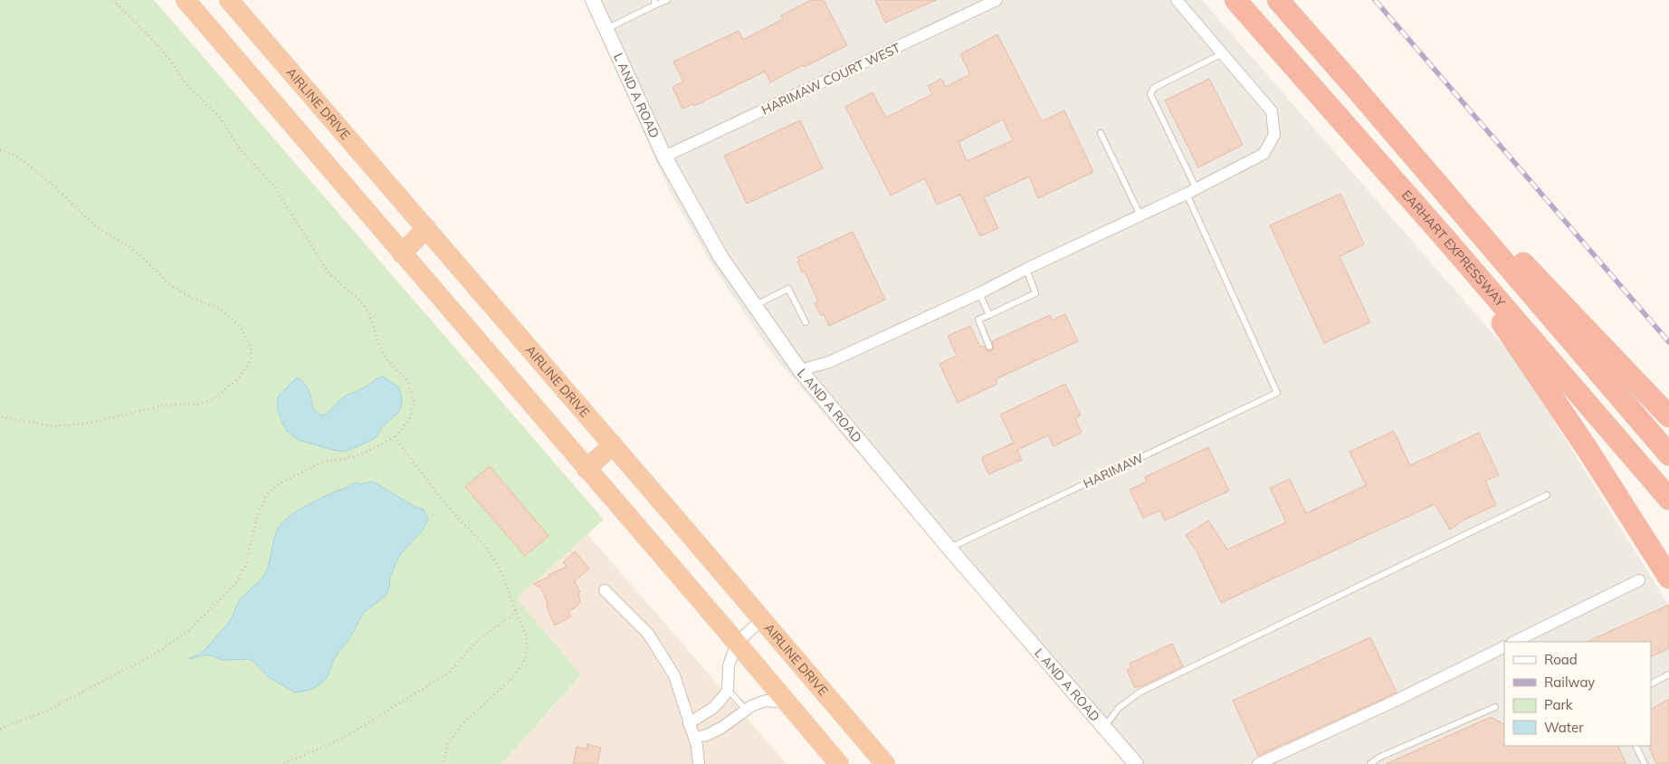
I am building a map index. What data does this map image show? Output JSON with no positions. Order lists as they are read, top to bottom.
{
  "streets": {
    "highway": ["AIRLINE DRIVE", "EARHART EXPRESSWAY"],
    "street": ["HARIMAW COURT WEST", "L AND A ROAD"],
    "lane": ["HARIMAW"]
  },
  "crossings": [
    ["HARIMAW COURT WEST", "L AND A ROAD"],
    ["L AND A ROAD", "HARIMAW"]
  ],
  "legend": [
    "Road",
    "Railway",
    "Park",
    "Water"
  ]
}
